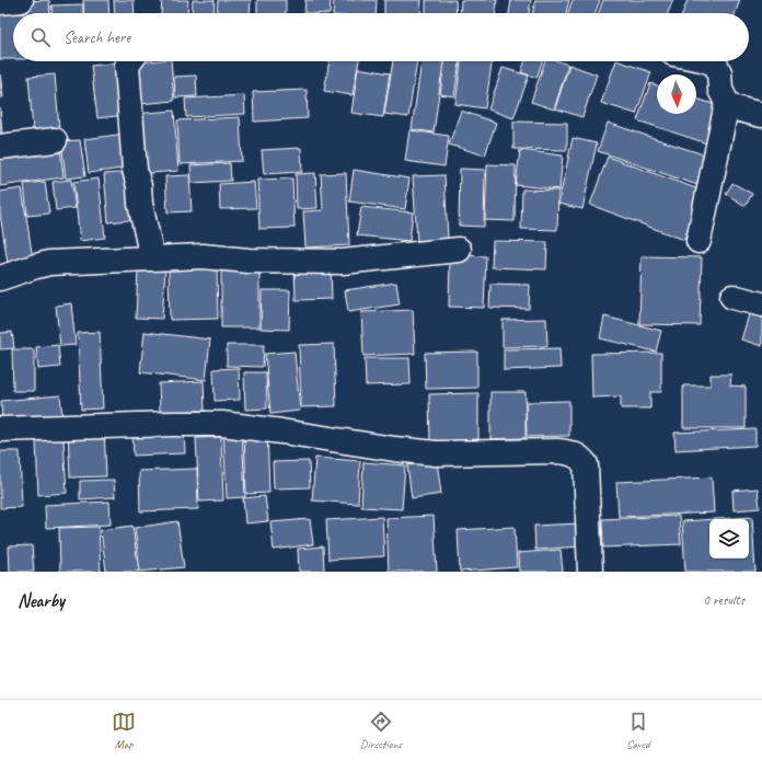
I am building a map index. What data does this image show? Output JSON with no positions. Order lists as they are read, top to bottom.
{
  "north": "bottom",
  "page": {
    "search": "Search here",
    "heading": ["Nearby", "0 results"],
    "nav": ["Map", "Directions", "Saved"]
  }
}
